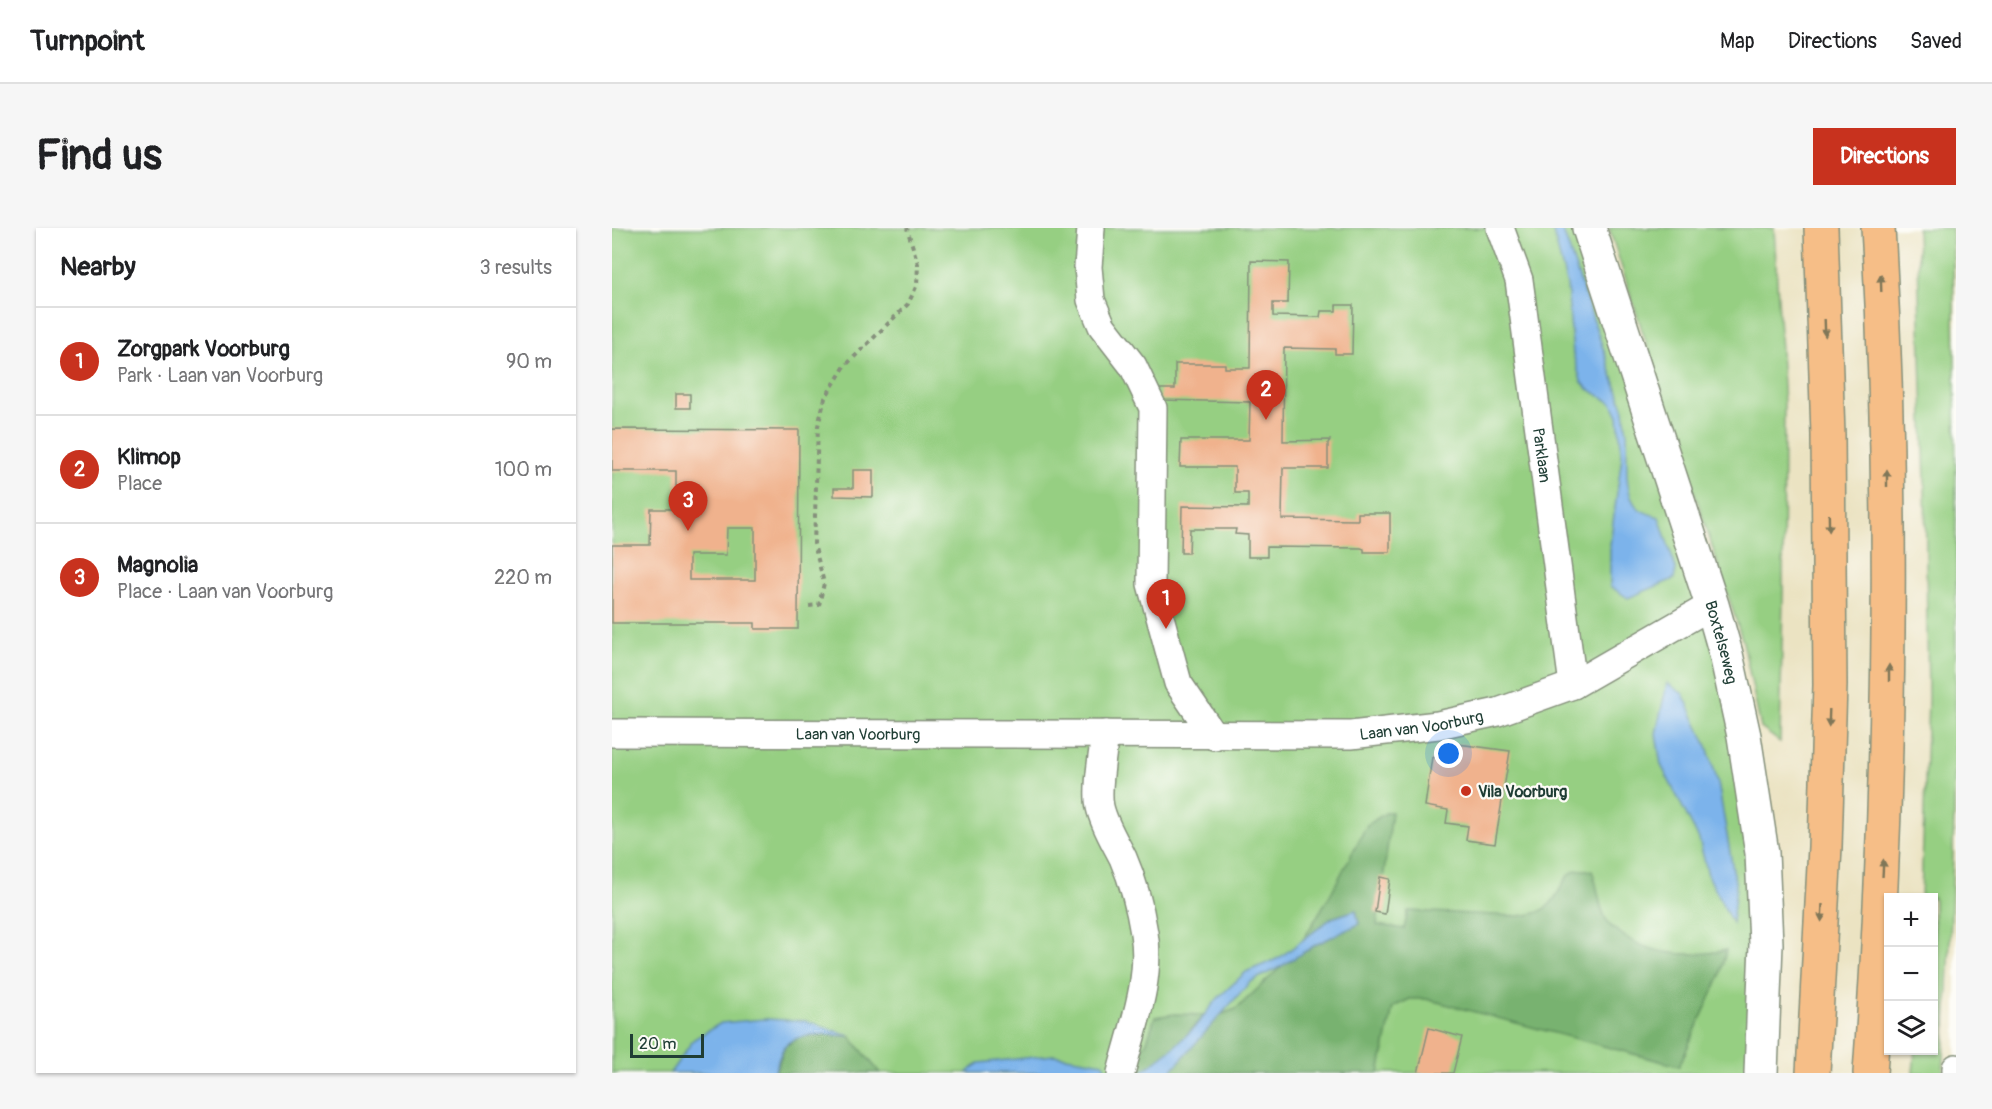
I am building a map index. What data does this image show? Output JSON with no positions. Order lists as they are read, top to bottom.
{
  "streets": {
    "street": ["Parklaan", "Boxtelseweg", "Laan van Voorburg"]
  },
  "crossings": [
    ["Parklaan", "Laan van Voorburg"],
    ["Boxtelseweg", "Laan van Voorburg"]
  ],
  "places": ["Vila Voorburg"],
  "scale_bar": "20 m",
  "page": {
    "header": "Turnpoint",
    "nav": ["Map", "Directions", "Saved"],
    "buttons": "Directions",
    "title": "Find us",
    "heading": ["Nearby", "3 results"],
    "list": [
      {
        "mark": "1",
        "name": "Zorgpark Voorburg",
        "note": "Park · Laan van Voorburg",
        "value": "90 m"
      },
      {
        "mark": "2",
        "name": "Klimop",
        "note": "Place",
        "value": "100 m"
      },
      {
        "mark": "3",
        "name": "Magnolia",
        "note": "Place · Laan van Voorburg",
        "value": "220 m"
      }
    ],
    "pins": ["2", "3", "1"],
    "map_buttons": ["+", "−"],
    "scale": "20 m"
  }
}
